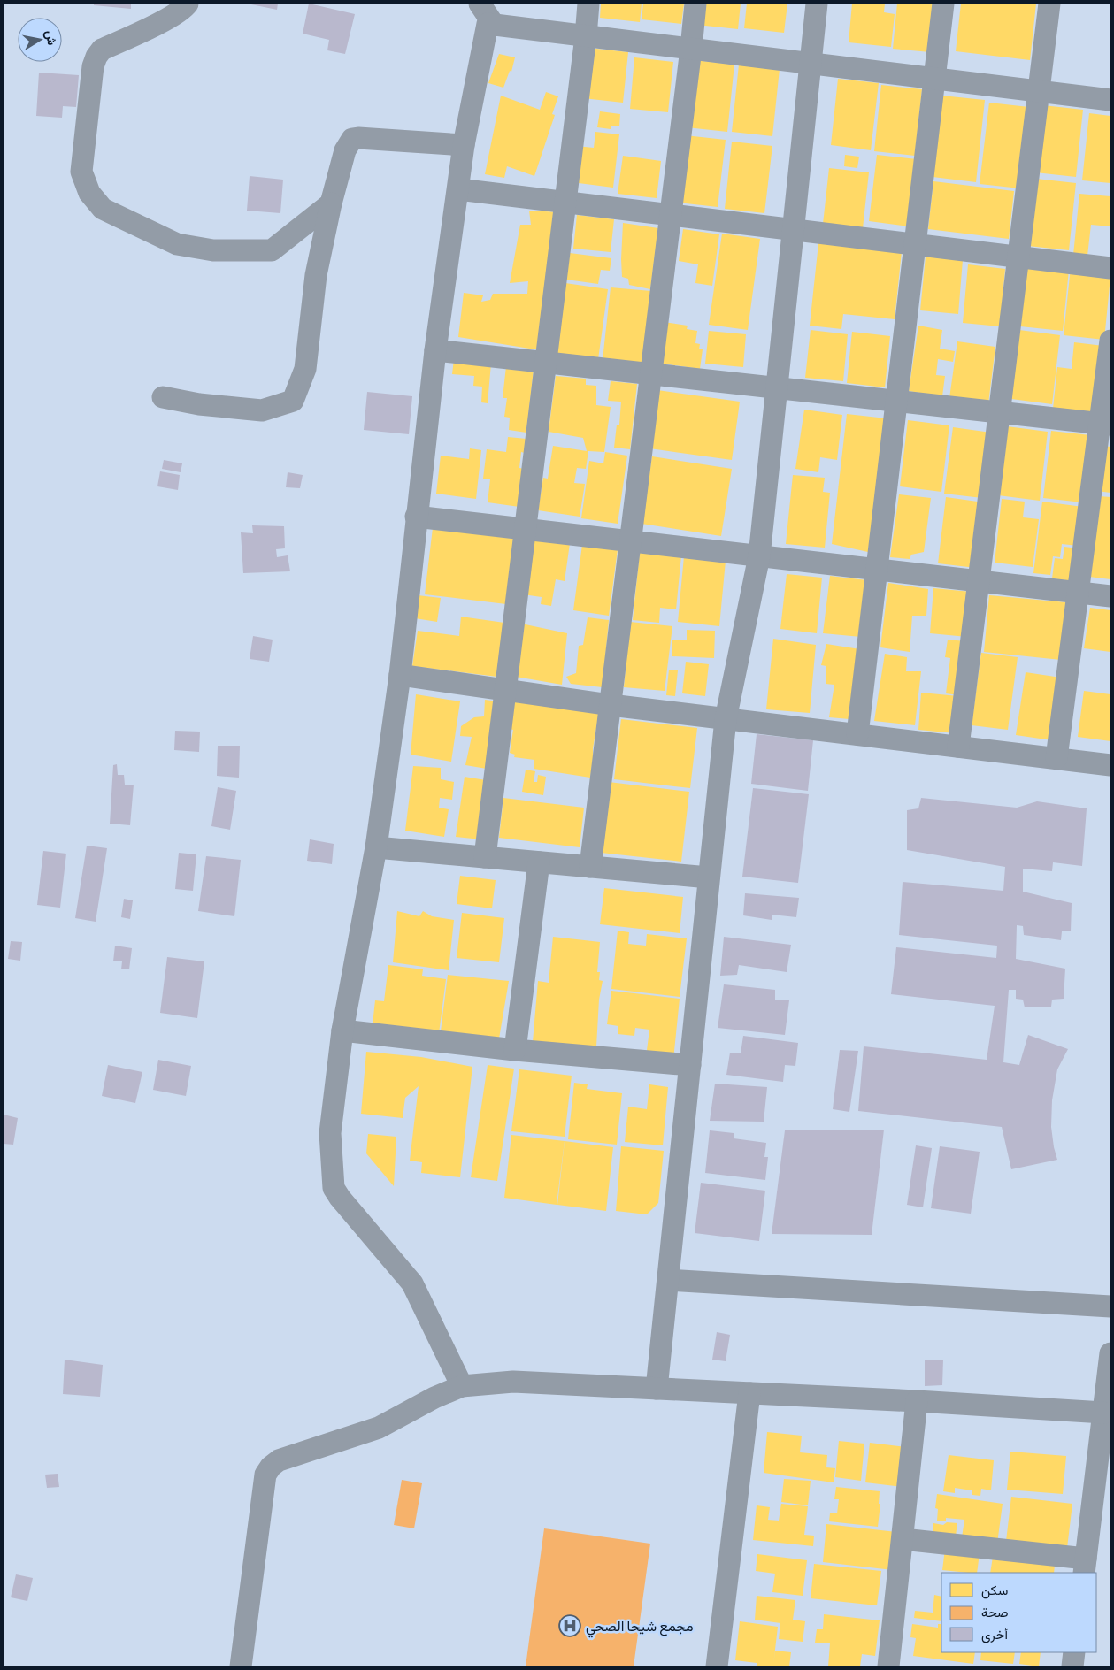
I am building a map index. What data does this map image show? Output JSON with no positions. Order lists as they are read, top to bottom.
{
  "places": {
    "hospital": ["مجمع شيحا الصحي"]
  },
  "legend": ["سكن", "صحة", "أخرى"],
  "north": "right"
}
